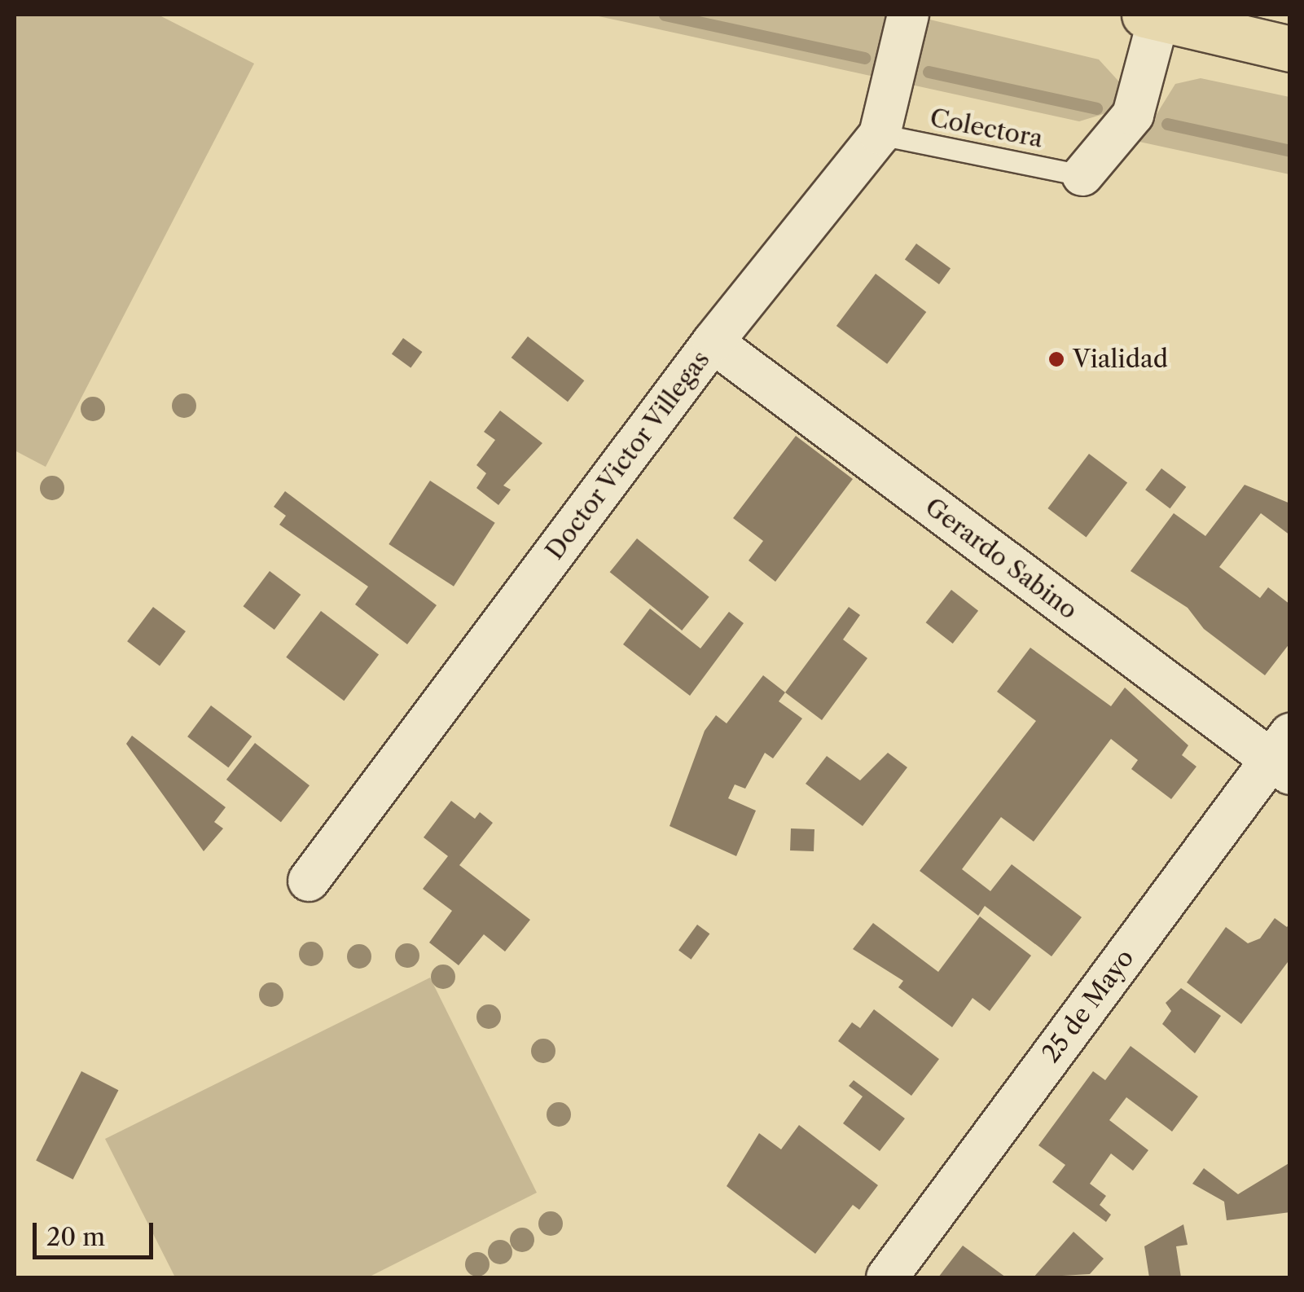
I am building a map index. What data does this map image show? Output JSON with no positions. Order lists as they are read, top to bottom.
{
  "streets": {
    "street": ["Doctor Victor Villegas", "Gerardo Sabino", "25 de Mayo"],
    "lane": ["Colectora"]
  },
  "crossings": [
    ["Colectora", "Doctor Victor Villegas"],
    ["Doctor Victor Villegas", "Gerardo Sabino"],
    ["Gerardo Sabino", "25 de Mayo"]
  ],
  "places": ["Vialidad"],
  "scale_bar": "20 m"
}
